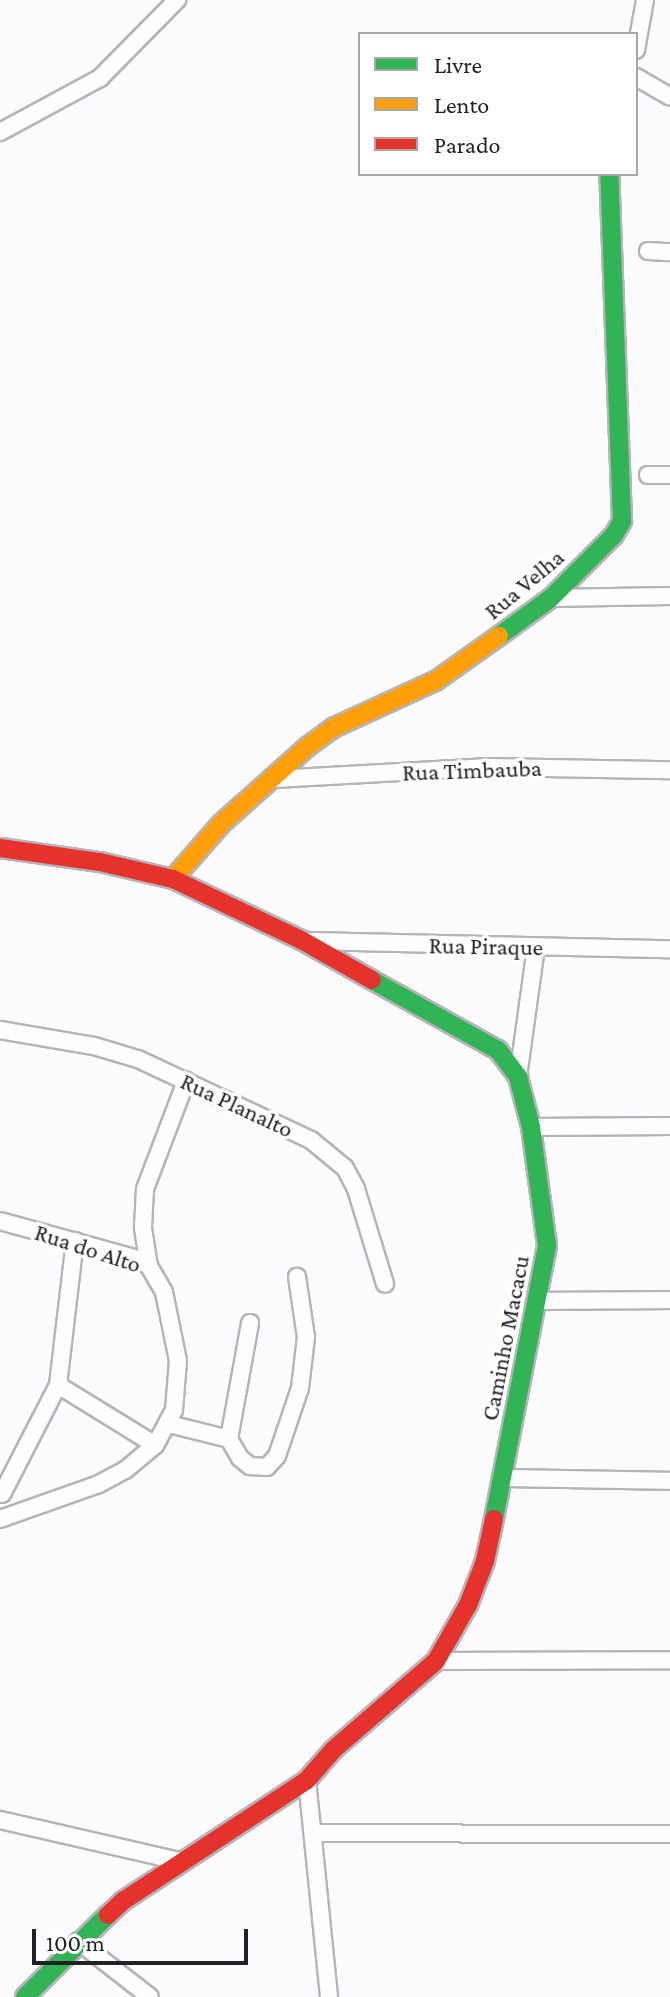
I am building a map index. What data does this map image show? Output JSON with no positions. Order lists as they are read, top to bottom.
{
  "streets": {
    "street": [
      "Rua Velha",
      "Rua Timbauba",
      "Rua Piraque",
      "Rua Planalto",
      "Rua do Alto",
      "Caminho Macacu"
    ]
  },
  "crossings": [
    ["Rua Velha", "Rua Timbauba"],
    ["Rua Velha", "Caminho Macacu"],
    ["Rua Piraque", "Caminho Macacu"]
  ],
  "legend": ["Livre", "Lento", "Parado"],
  "scale_bar": "100 m"
}
